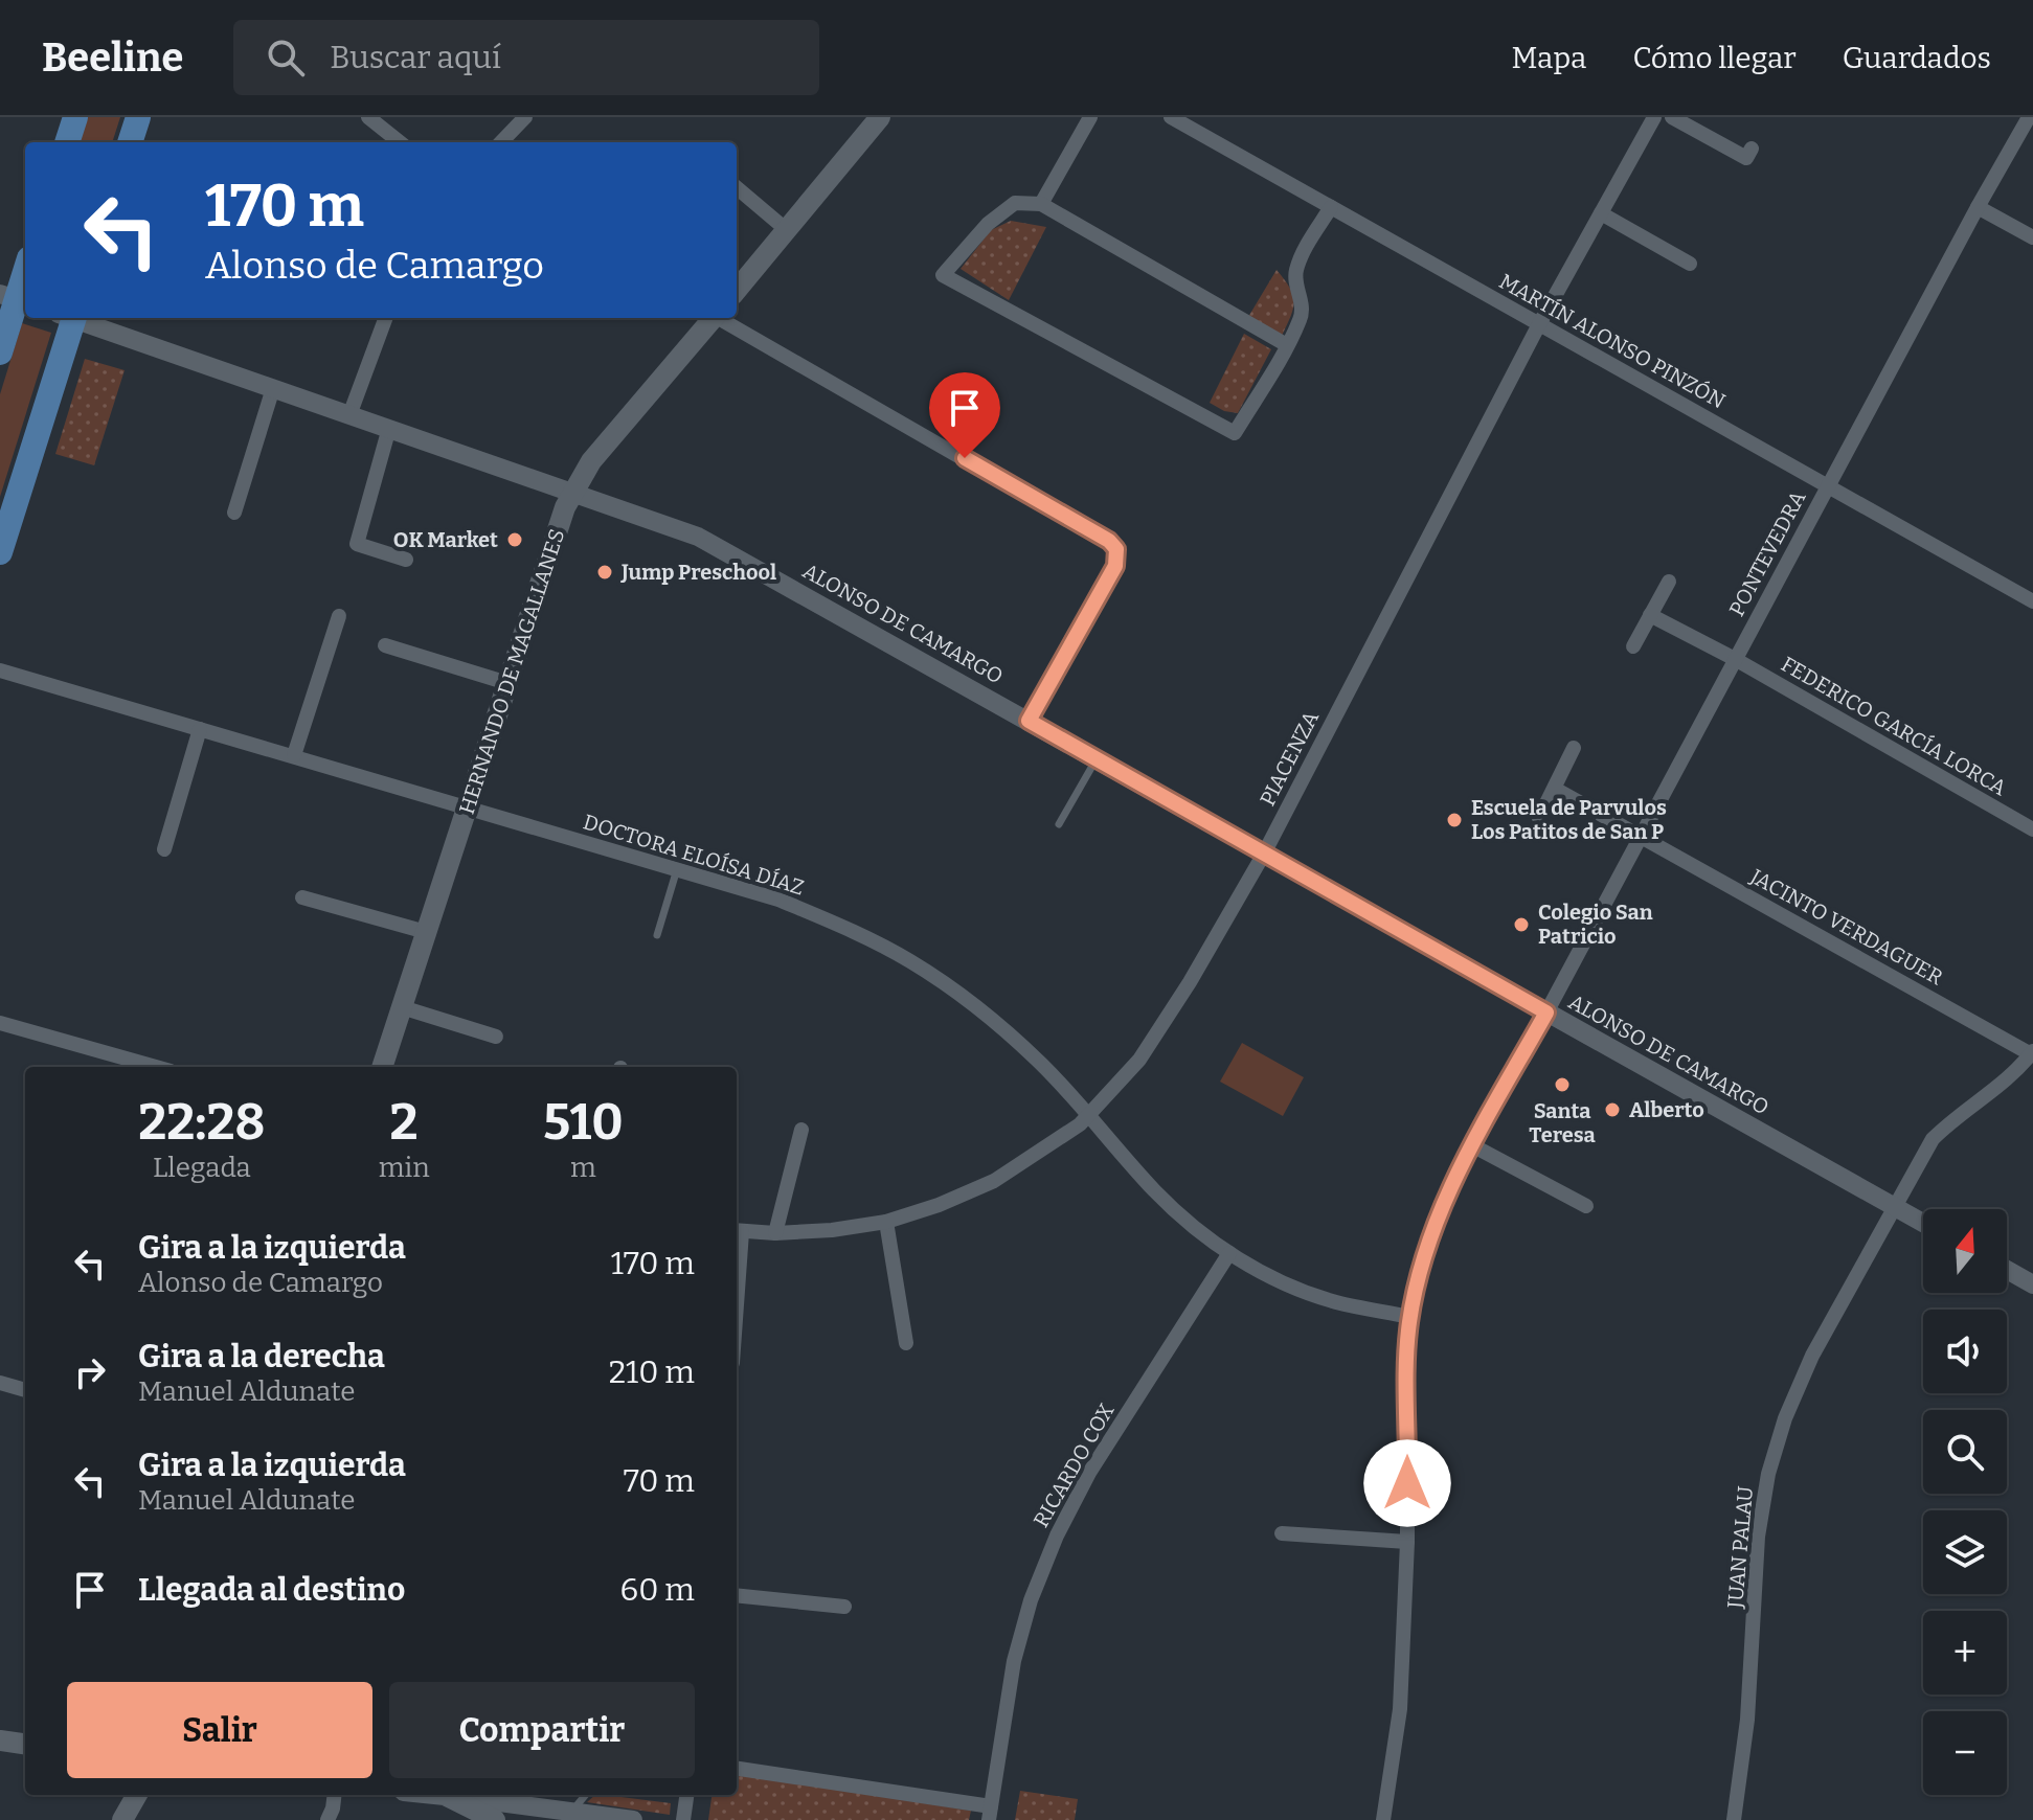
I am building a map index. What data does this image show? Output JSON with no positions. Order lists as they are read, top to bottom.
{
  "streets": {
    "main road": ["HERNANDO DE MAGALLANES"],
    "street": [
      "MARTÍN ALONSO PINZÓN",
      "PONTEVEDRA",
      "ALONSO DE CAMARGO",
      "FEDERICO GARCÍA LORCA",
      "PIACENZA",
      "DOCTORA ELOÍSA DÍAZ",
      "JACINTO VERDAGUER",
      "RICARDO COX",
      "JUAN PALAU"
    ]
  },
  "crossings": [
    ["MARTÍN ALONSO PINZÓN", "PONTEVEDRA"],
    ["MARTÍN ALONSO PINZÓN", "PIACENZA"],
    ["PONTEVEDRA", "ALONSO DE CAMARGO"],
    ["PONTEVEDRA", "FEDERICO GARCÍA LORCA"],
    ["PONTEVEDRA", "DOCTORA ELOÍSA DÍAZ"],
    ["PONTEVEDRA", "JACINTO VERDAGUER"],
    ["ALONSO DE CAMARGO", "HERNANDO DE MAGALLANES"],
    ["ALONSO DE CAMARGO", "PIACENZA"],
    ["ALONSO DE CAMARGO", "JUAN PALAU"],
    ["HERNANDO DE MAGALLANES", "DOCTORA ELOÍSA DÍAZ"],
    ["PIACENZA", "DOCTORA ELOÍSA DÍAZ"],
    ["DOCTORA ELOÍSA DÍAZ", "RICARDO COX"],
    ["JACINTO VERDAGUER", "JUAN PALAU"]
  ],
  "places": [
    "OK Market",
    "Jump Preschool",
    "Escuela de Parvulos Los Patitos de San P",
    "Colegio San Patricio",
    "Santa Teresa",
    "Alberto"
  ],
  "north": "top",
  "page": {
    "header": "Beeline",
    "search": "Buscar aquí",
    "nav": ["Mapa", "Cómo llegar", "Guardados"],
    "turn": ["170 m", "Alonso de Camargo"],
    "eta": [
      "22:28",
      "Llegada",
      "2",
      "min",
      "510",
      "m"
    ],
    "map_buttons": ["+", "−"],
    "list": [
      {
        "name": "Gira a la izquierda",
        "note": "Alonso de Camargo",
        "value": "170 m"
      },
      {
        "name": "Gira a la derecha",
        "note": "Manuel Aldunate",
        "value": "210 m"
      },
      {
        "name": "Gira a la izquierda",
        "note": "Manuel Aldunate",
        "value": "70 m"
      },
      {
        "name": "Llegada al destino",
        "value": "60 m"
      }
    ],
    "buttons": ["Salir", "Compartir"]
  }
}
